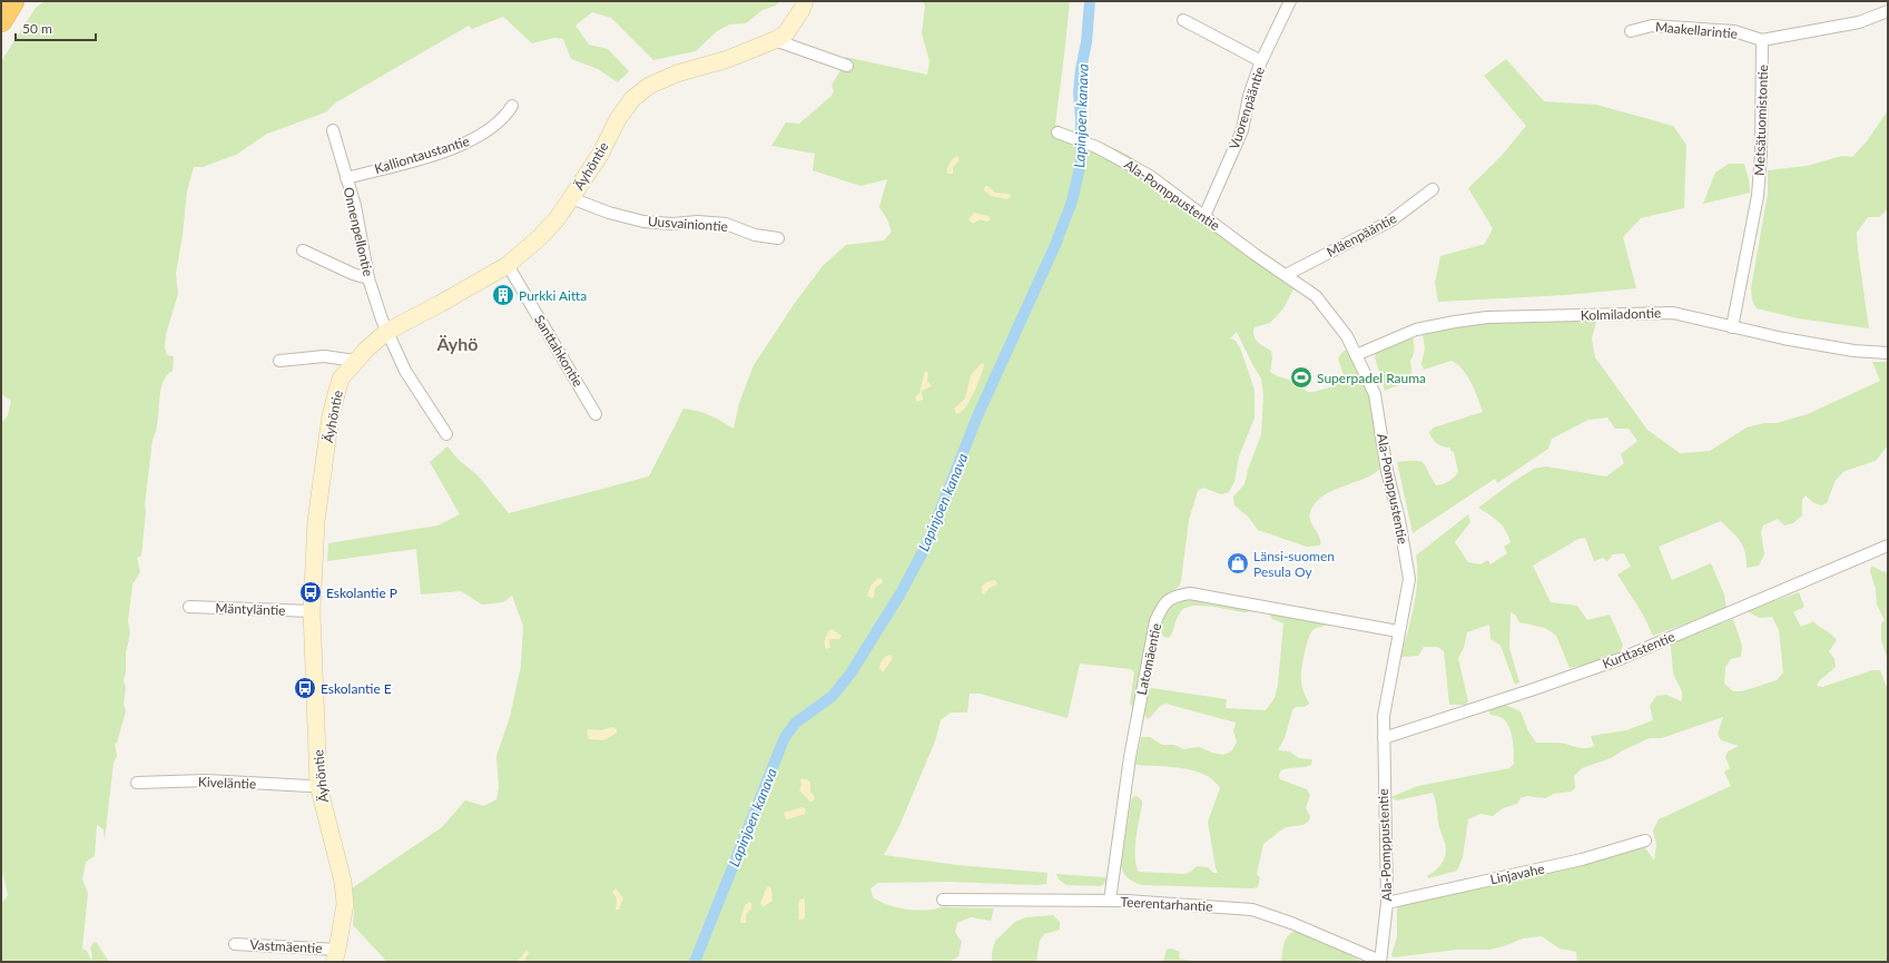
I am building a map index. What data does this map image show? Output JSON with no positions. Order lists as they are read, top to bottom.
{
  "streets": {
    "main road": ["Äyhöntie"],
    "street": [
      "Maakellarintie",
      "Vuorenpääntie",
      "Metsätuomistontie",
      "Kalliontaustantie",
      "Ala-Pomppustentie",
      "Uusvainiontie",
      "Onnenpellontie",
      "Mäenpääntie",
      "Kolmiladontie",
      "Santtahkontie",
      "Mäntyläntie",
      "Kurttastentie",
      "Latomäentie",
      "Kiveläntie",
      "Linjavahe",
      "Teerentarhantie",
      "Vastmäentie"
    ]
  },
  "crossings": [
    ["Maakellarintie", "Metsätuomistontie"],
    ["Vuorenpääntie", "Ala-Pomppustentie"],
    ["Metsätuomistontie", "Kolmiladontie"],
    ["Kalliontaustantie", "Onnenpellontie"],
    ["Äyhöntie", "Uusvainiontie"],
    ["Äyhöntie", "Onnenpellontie"],
    ["Äyhöntie", "Santtahkontie"],
    ["Äyhöntie", "Mäntyläntie"],
    ["Äyhöntie", "Kiveläntie"],
    ["Äyhöntie", "Vastmäentie"],
    ["Ala-Pomppustentie", "Mäenpääntie"],
    ["Ala-Pomppustentie", "Kolmiladontie"],
    ["Ala-Pomppustentie", "Kurttastentie"],
    ["Ala-Pomppustentie", "Latomäentie"],
    ["Ala-Pomppustentie", "Linjavahe"],
    ["Ala-Pomppustentie", "Teerentarhantie"],
    ["Latomäentie", "Teerentarhantie"]
  ],
  "districts": ["Äyhö"],
  "water": ["Lapinjoen kanava"],
  "places": {
    "building": ["Purkki Aitta"],
    "sports": ["Superpadel Rauma"],
    "shop": ["Länsi-suomen Pesula Oy"],
    "bus stop": ["Eskolantie P", "Eskolantie E"]
  },
  "scale_bar": "50 m"
}
